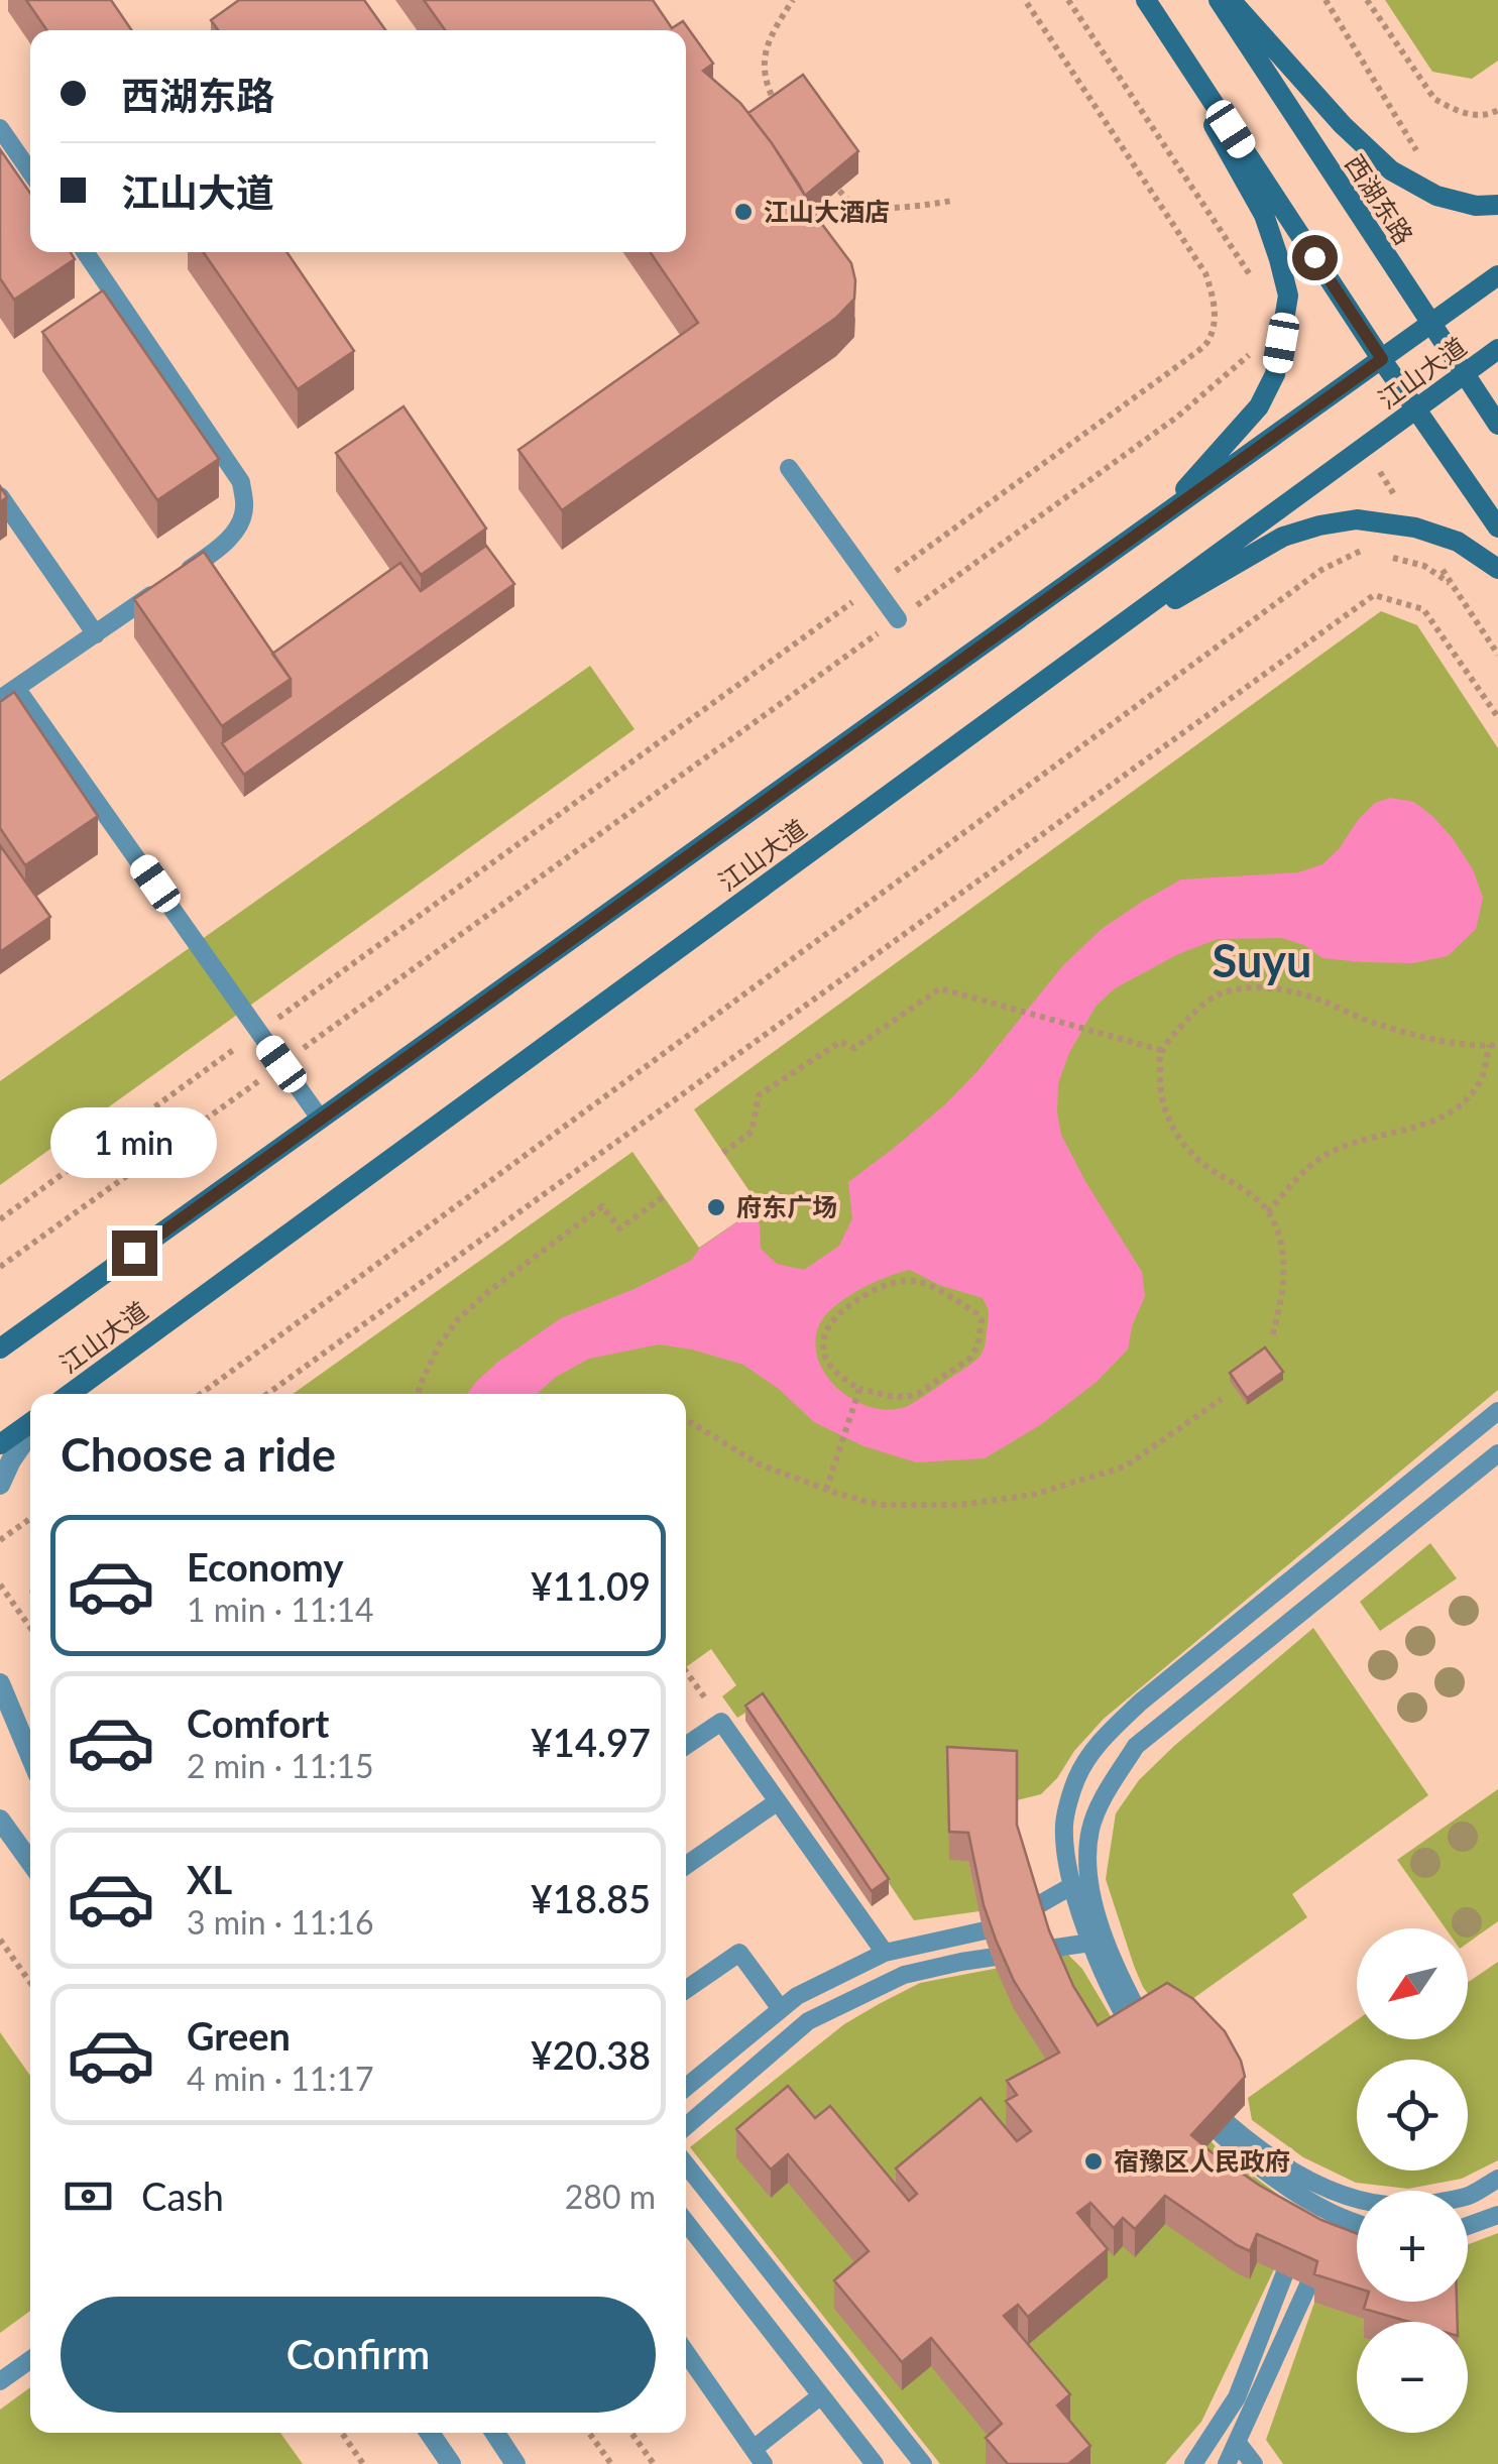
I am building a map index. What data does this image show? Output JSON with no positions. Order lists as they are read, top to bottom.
{
  "streets": {
    "main road": ["西湖东路", "江山大道"]
  },
  "crossings": [
    ["西湖东路", "江山大道"]
  ],
  "districts": ["Suyu"],
  "places": ["江山大酒店", "府东广场", "宿豫区人民政府"],
  "north": "bottom left",
  "page": {
    "banner": ["西湖东路", "江山大道"],
    "bubble": "1 min",
    "heading": "Choose a ride",
    "list": [
      {
        "name": "Economy",
        "note": "1 min · 11:14",
        "value": "¥11.09"
      },
      {
        "name": "Comfort",
        "note": "2 min · 11:15",
        "value": "¥14.97"
      },
      {
        "name": "XL",
        "note": "3 min · 11:16",
        "value": "¥18.85"
      },
      {
        "name": "Green",
        "note": "4 min · 11:17",
        "value": "¥20.38"
      }
    ],
    "map_buttons": ["+", "−"],
    "pay": ["Cash", "280 m"],
    "buttons": "Confirm"
  }
}
